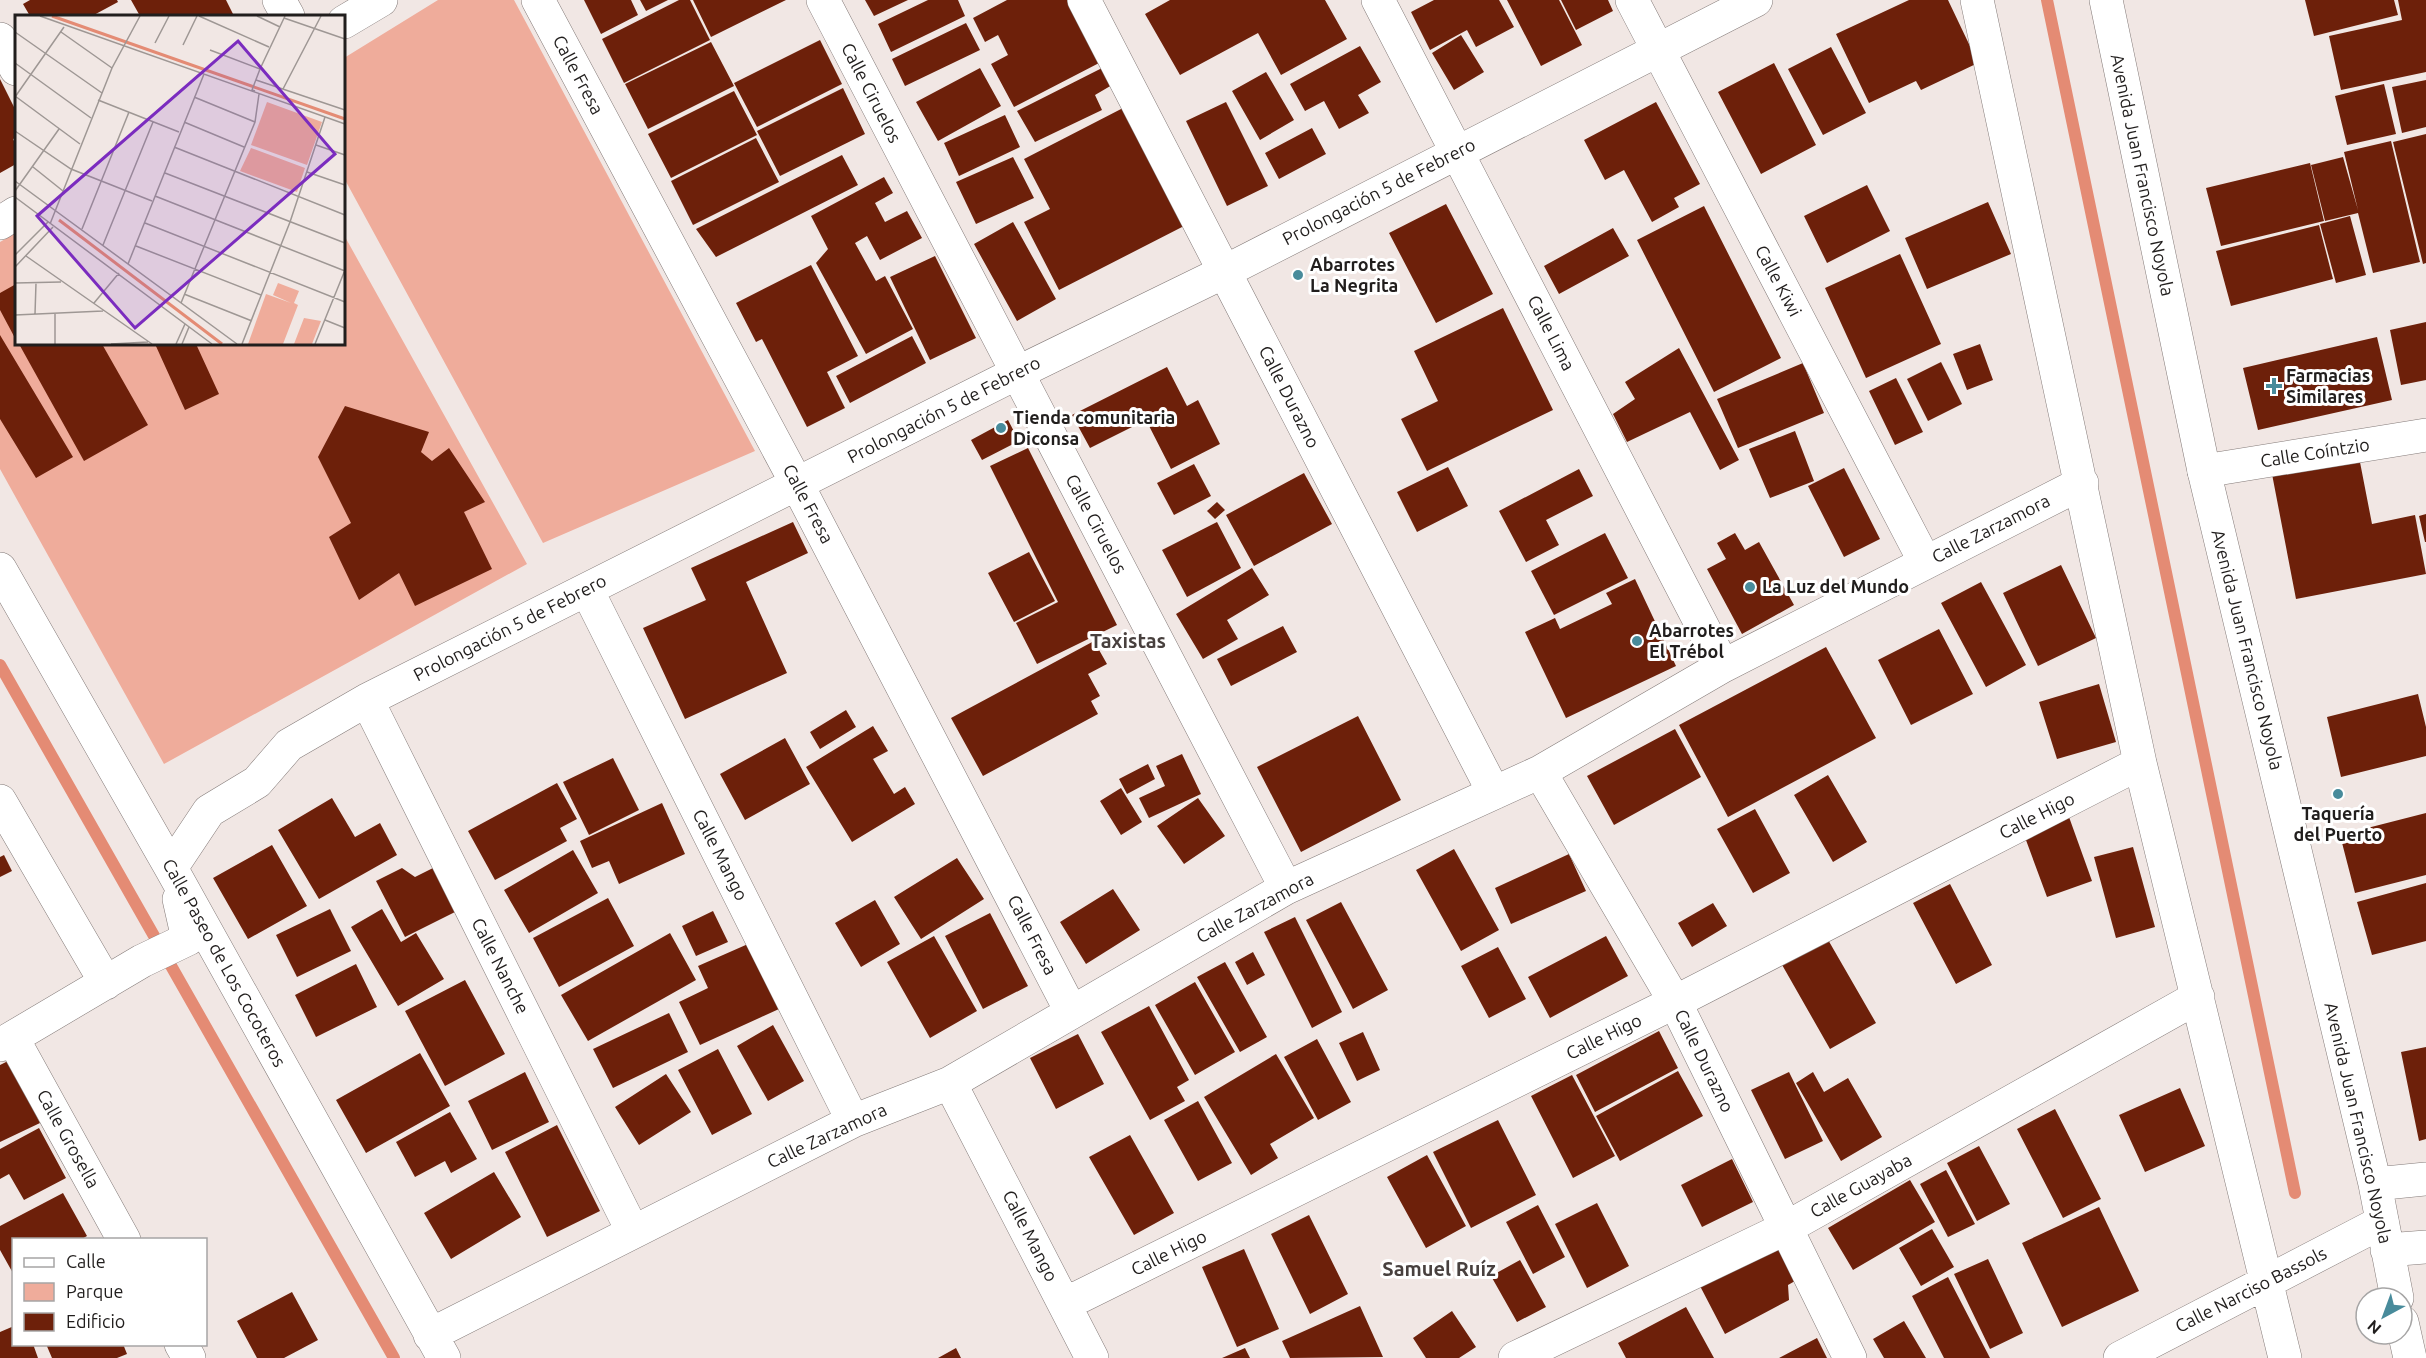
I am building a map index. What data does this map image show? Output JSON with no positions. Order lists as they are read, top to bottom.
{
  "streets": {
    "street": [
      "Calle Fresa",
      "Calle Ciruelos",
      "Avenida Juan Francisco Noyola",
      "Prolongación 5 de Febrero",
      "Calle Kiwi",
      "Calle Lima",
      "Calle Durazno",
      "Calle Coíntzio",
      "Calle Zarzamora",
      "Calle Higo",
      "Calle Mango",
      "Calle Paseo de Los Cocoteros",
      "Calle Nanche",
      "Calle Grosella",
      "Calle Guayaba",
      "Calle Narciso Bassols"
    ]
  },
  "crossings": [
    ["Calle Fresa", "Prolongación 5 de Febrero"],
    ["Calle Fresa", "Calle Zarzamora"],
    ["Calle Ciruelos", "Prolongación 5 de Febrero"],
    ["Calle Ciruelos", "Calle Zarzamora"],
    ["Avenida Juan Francisco Noyola", "Calle Coíntzio"],
    ["Avenida Juan Francisco Noyola", "Calle Narciso Bassols"],
    ["Prolongación 5 de Febrero", "Calle Kiwi"],
    ["Prolongación 5 de Febrero", "Calle Lima"],
    ["Prolongación 5 de Febrero", "Calle Durazno"],
    ["Prolongación 5 de Febrero", "Calle Mango"],
    ["Prolongación 5 de Febrero", "Calle Paseo de Los Cocoteros"],
    ["Prolongación 5 de Febrero", "Calle Nanche"],
    ["Calle Kiwi", "Calle Zarzamora"],
    ["Calle Lima", "Calle Zarzamora"],
    ["Calle Durazno", "Calle Zarzamora"],
    ["Calle Durazno", "Calle Higo"],
    ["Calle Durazno", "Calle Guayaba"],
    ["Calle Zarzamora", "Calle Mango"],
    ["Calle Zarzamora", "Calle Paseo de Los Cocoteros"],
    ["Calle Zarzamora", "Calle Nanche"],
    ["Calle Higo", "Calle Mango"]
  ],
  "districts": ["Taxistas", "Samuel Ruíz"],
  "places": {
    "other": [
      "Abarrotes La Negrita",
      "Tienda comunitaria Diconsa",
      "La Luz del Mundo",
      "Abarrotes El Trébol",
      "Taquería del Puerto"
    ],
    "health": ["Farmacias Similares"]
  },
  "legend": ["Calle", "Parque", "Edificio"],
  "north": "bottom left"
}
